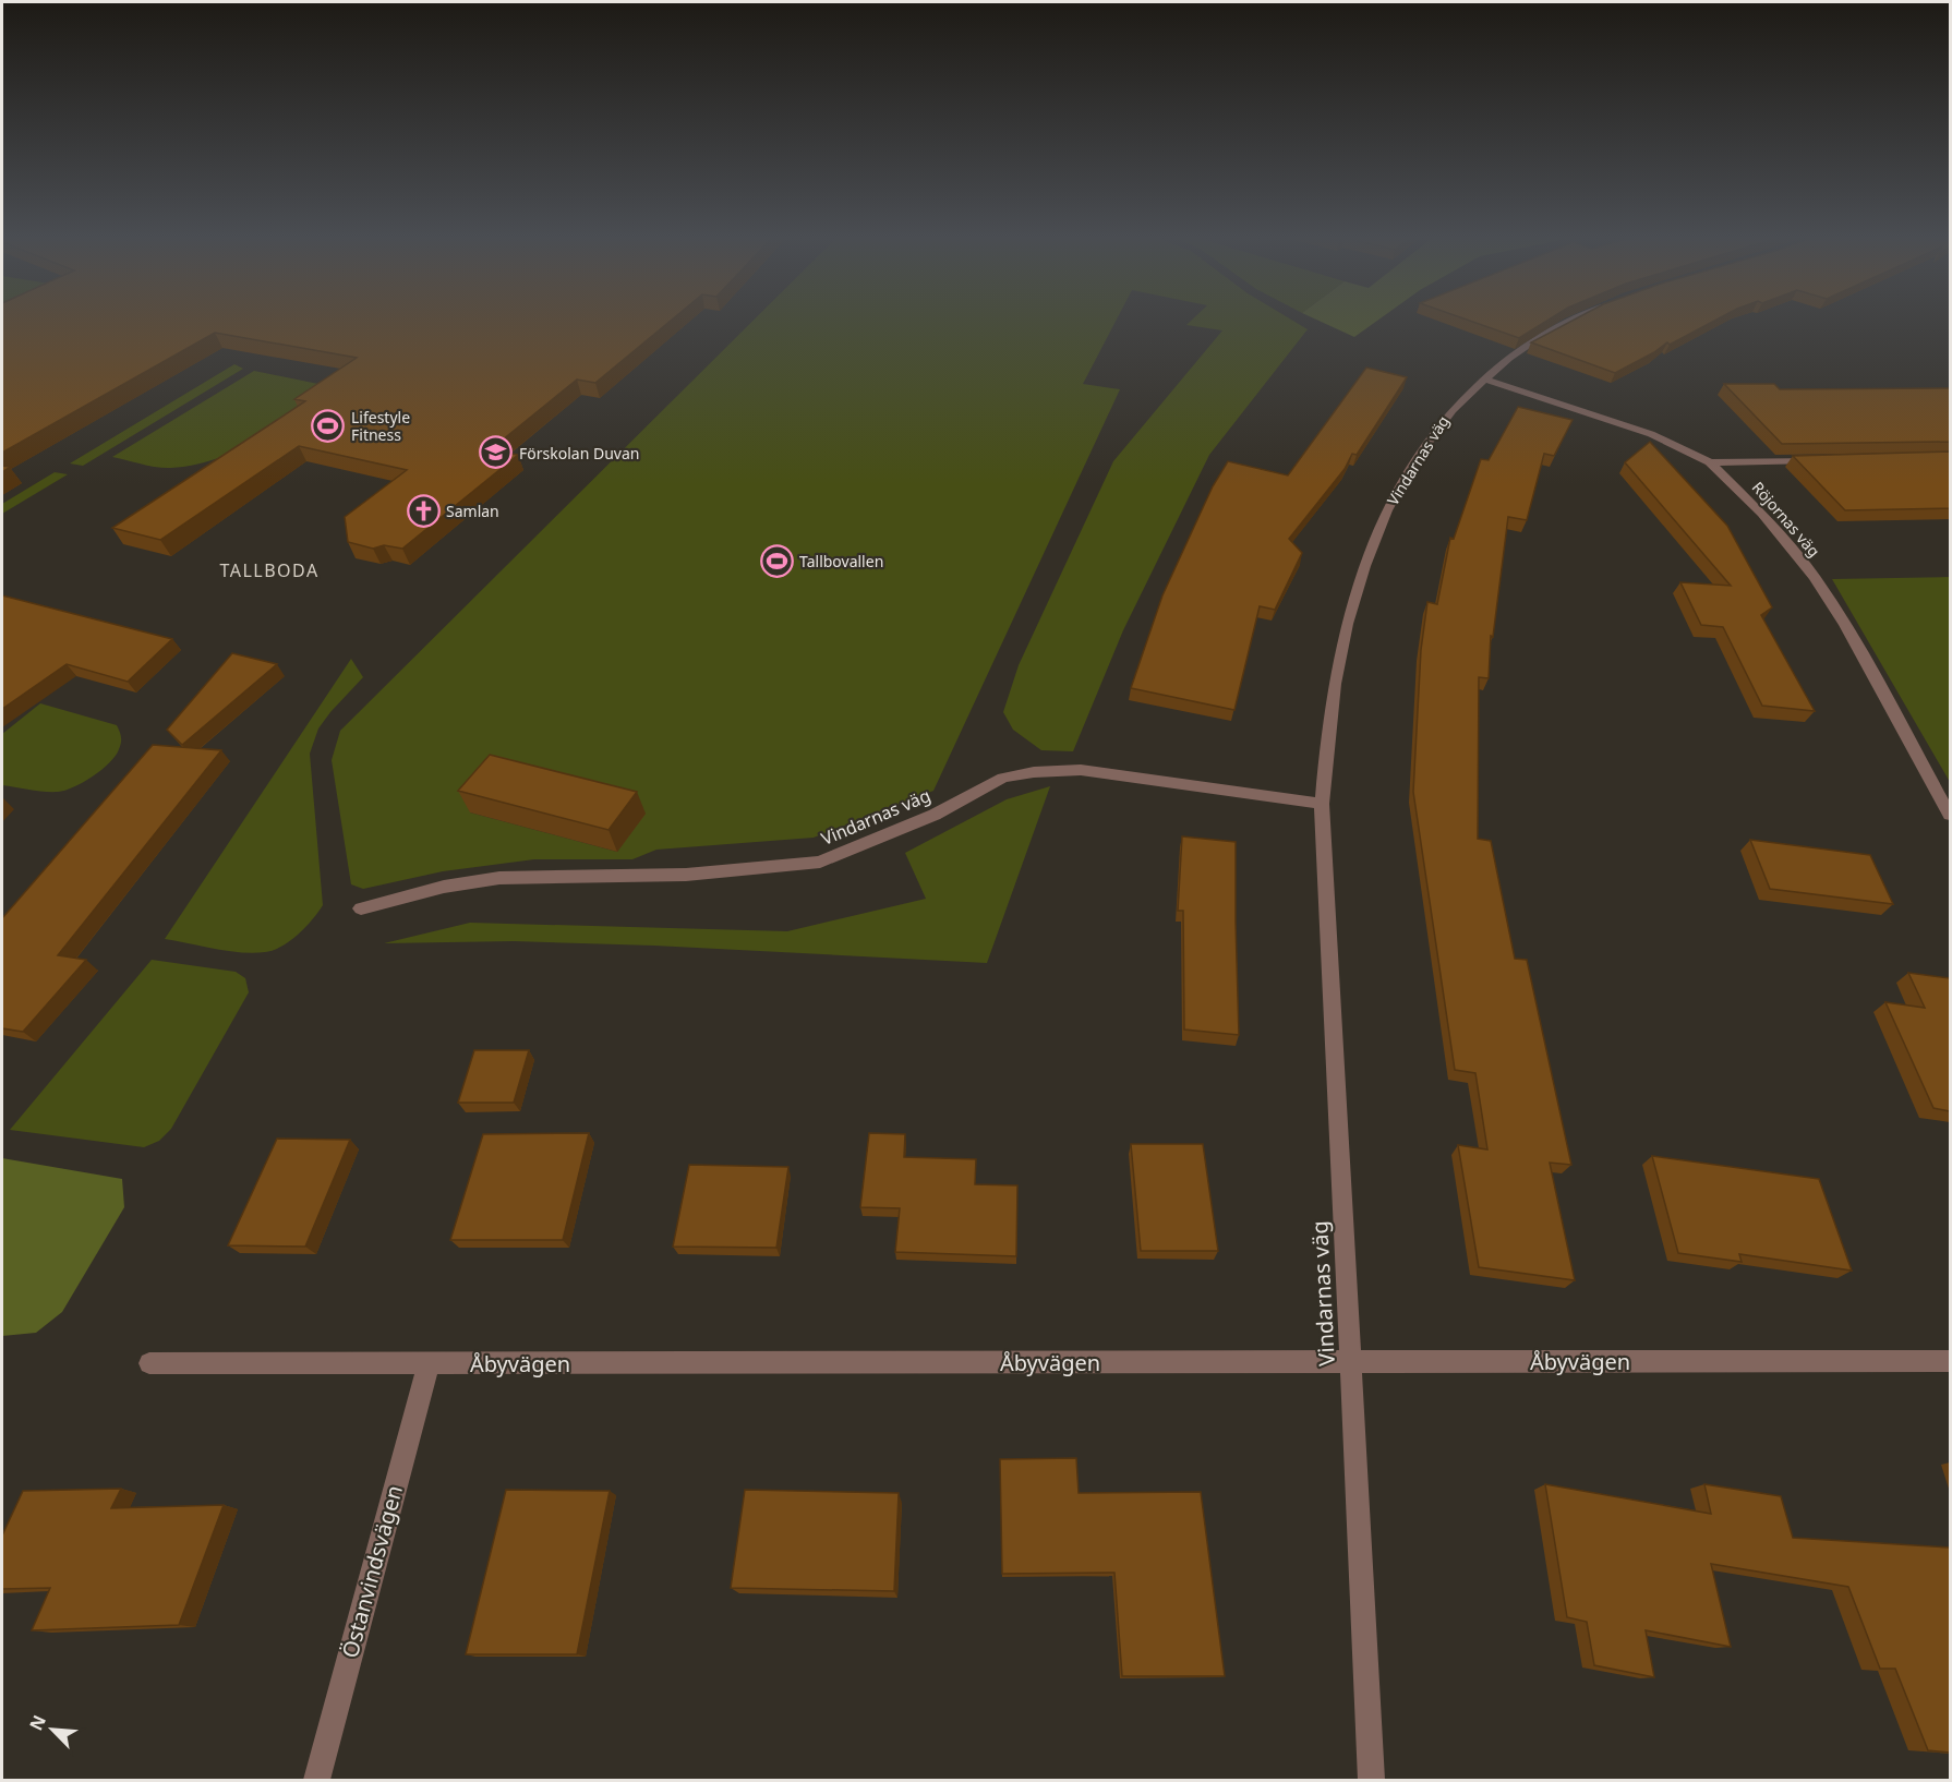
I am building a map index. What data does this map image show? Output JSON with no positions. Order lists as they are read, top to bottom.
{
  "streets": {
    "street": [
      "Vindarnas väg",
      "Röjornas väg",
      "Åbyvägen",
      "Östanvindsvägen"
    ]
  },
  "crossings": [
    ["Vindarnas väg", "Röjornas väg"],
    ["Vindarnas väg", "Åbyvägen"],
    ["Åbyvägen", "Östanvindsvägen"]
  ],
  "districts": ["TALLBODA"],
  "places": {
    "sports": ["Lifestyle Fitness", "Tallbovallen"],
    "school or university": ["Förskolan Duvan"],
    "church": ["Samlan"]
  },
  "north": "top left"
}
